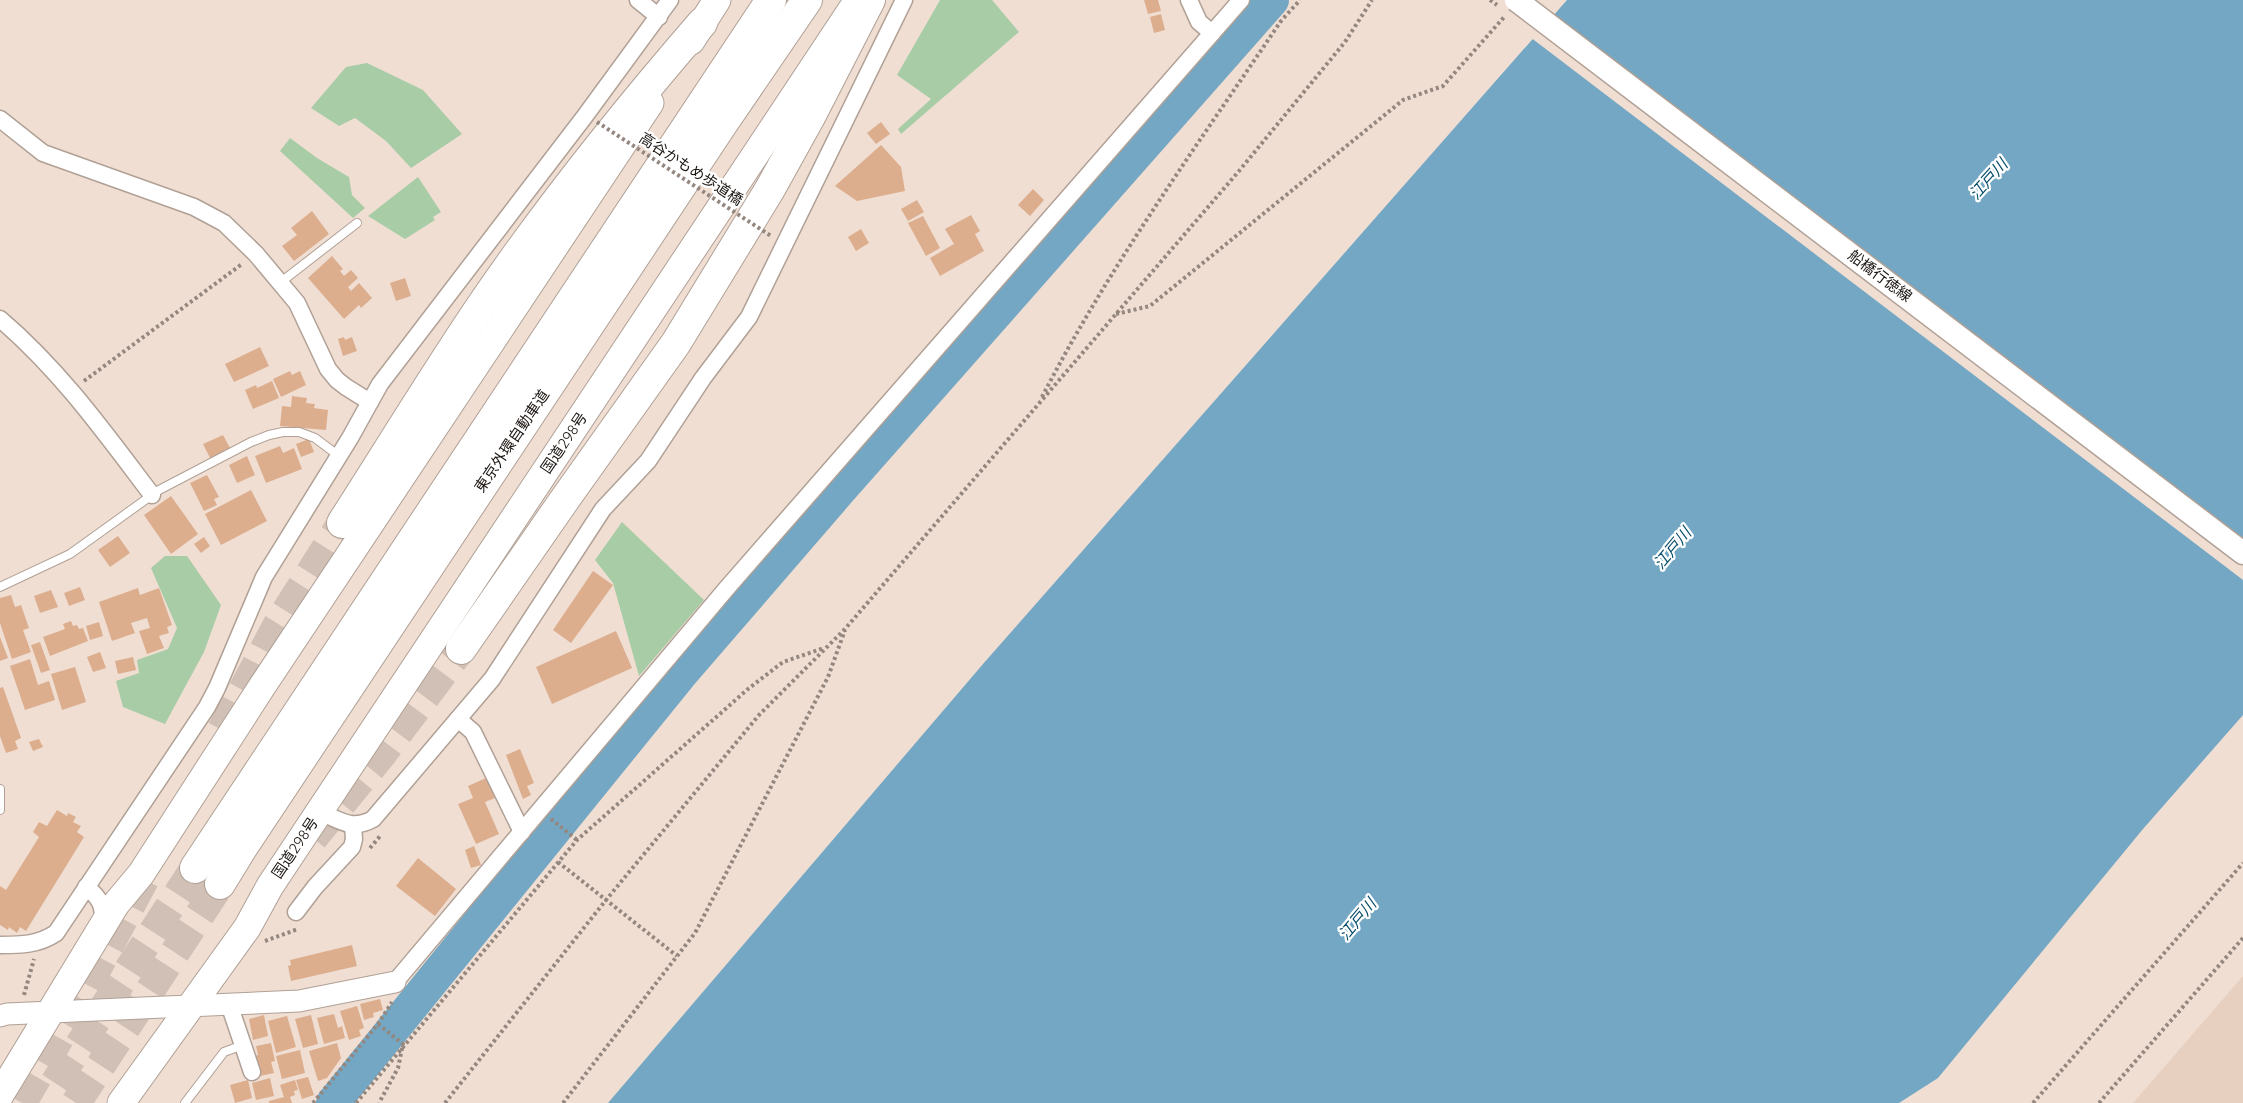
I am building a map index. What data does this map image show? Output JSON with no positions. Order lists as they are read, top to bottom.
{
  "streets": {
    "highway": ["東京外環自動車道", "国道298号"],
    "main road": ["船橋行徳線"],
    "path": ["高谷かもめ歩道橋"]
  },
  "water": ["江戸川"]
}
